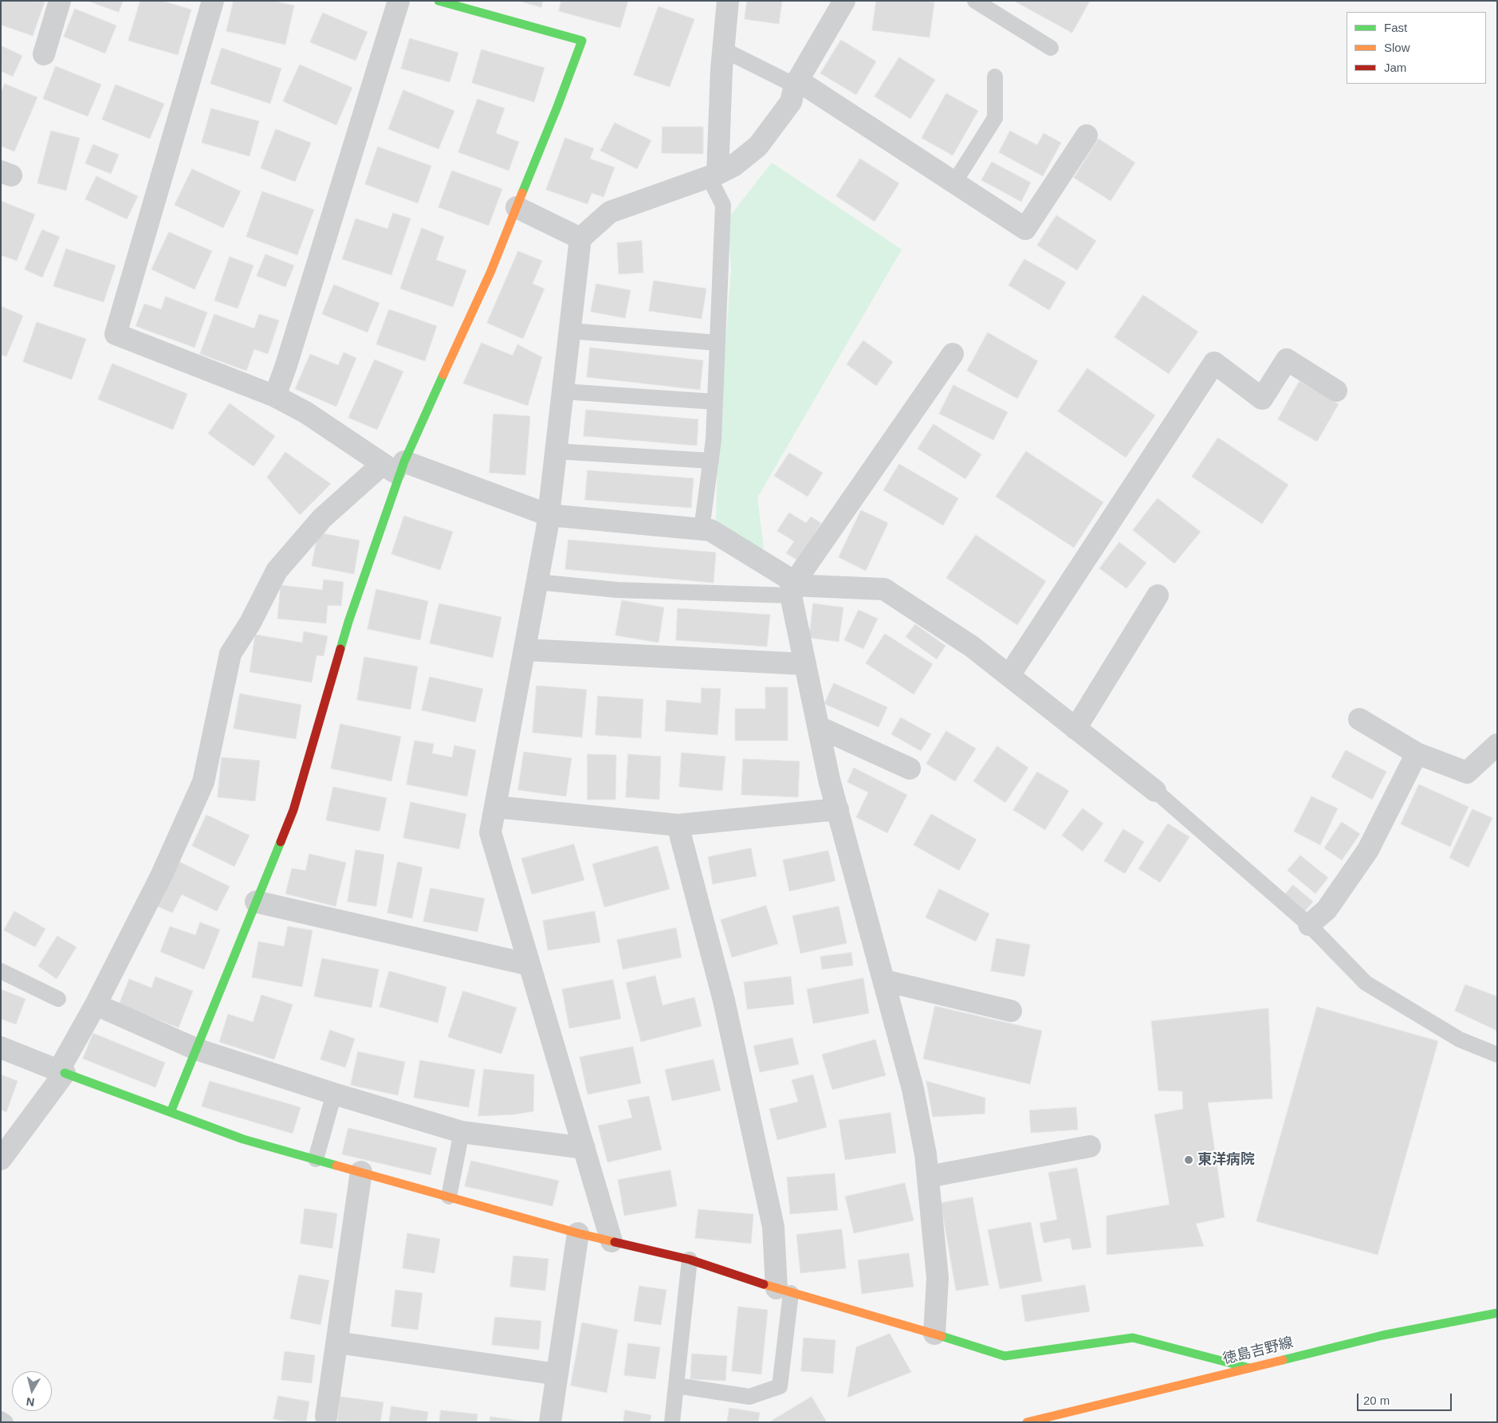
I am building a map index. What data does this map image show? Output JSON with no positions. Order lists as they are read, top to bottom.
{
  "streets": {
    "street": ["徳島吉野線"]
  },
  "places": ["東洋病院"],
  "legend": ["Fast", "Slow", "Jam"],
  "scale_bar": "20 m",
  "north": "bottom"
}
